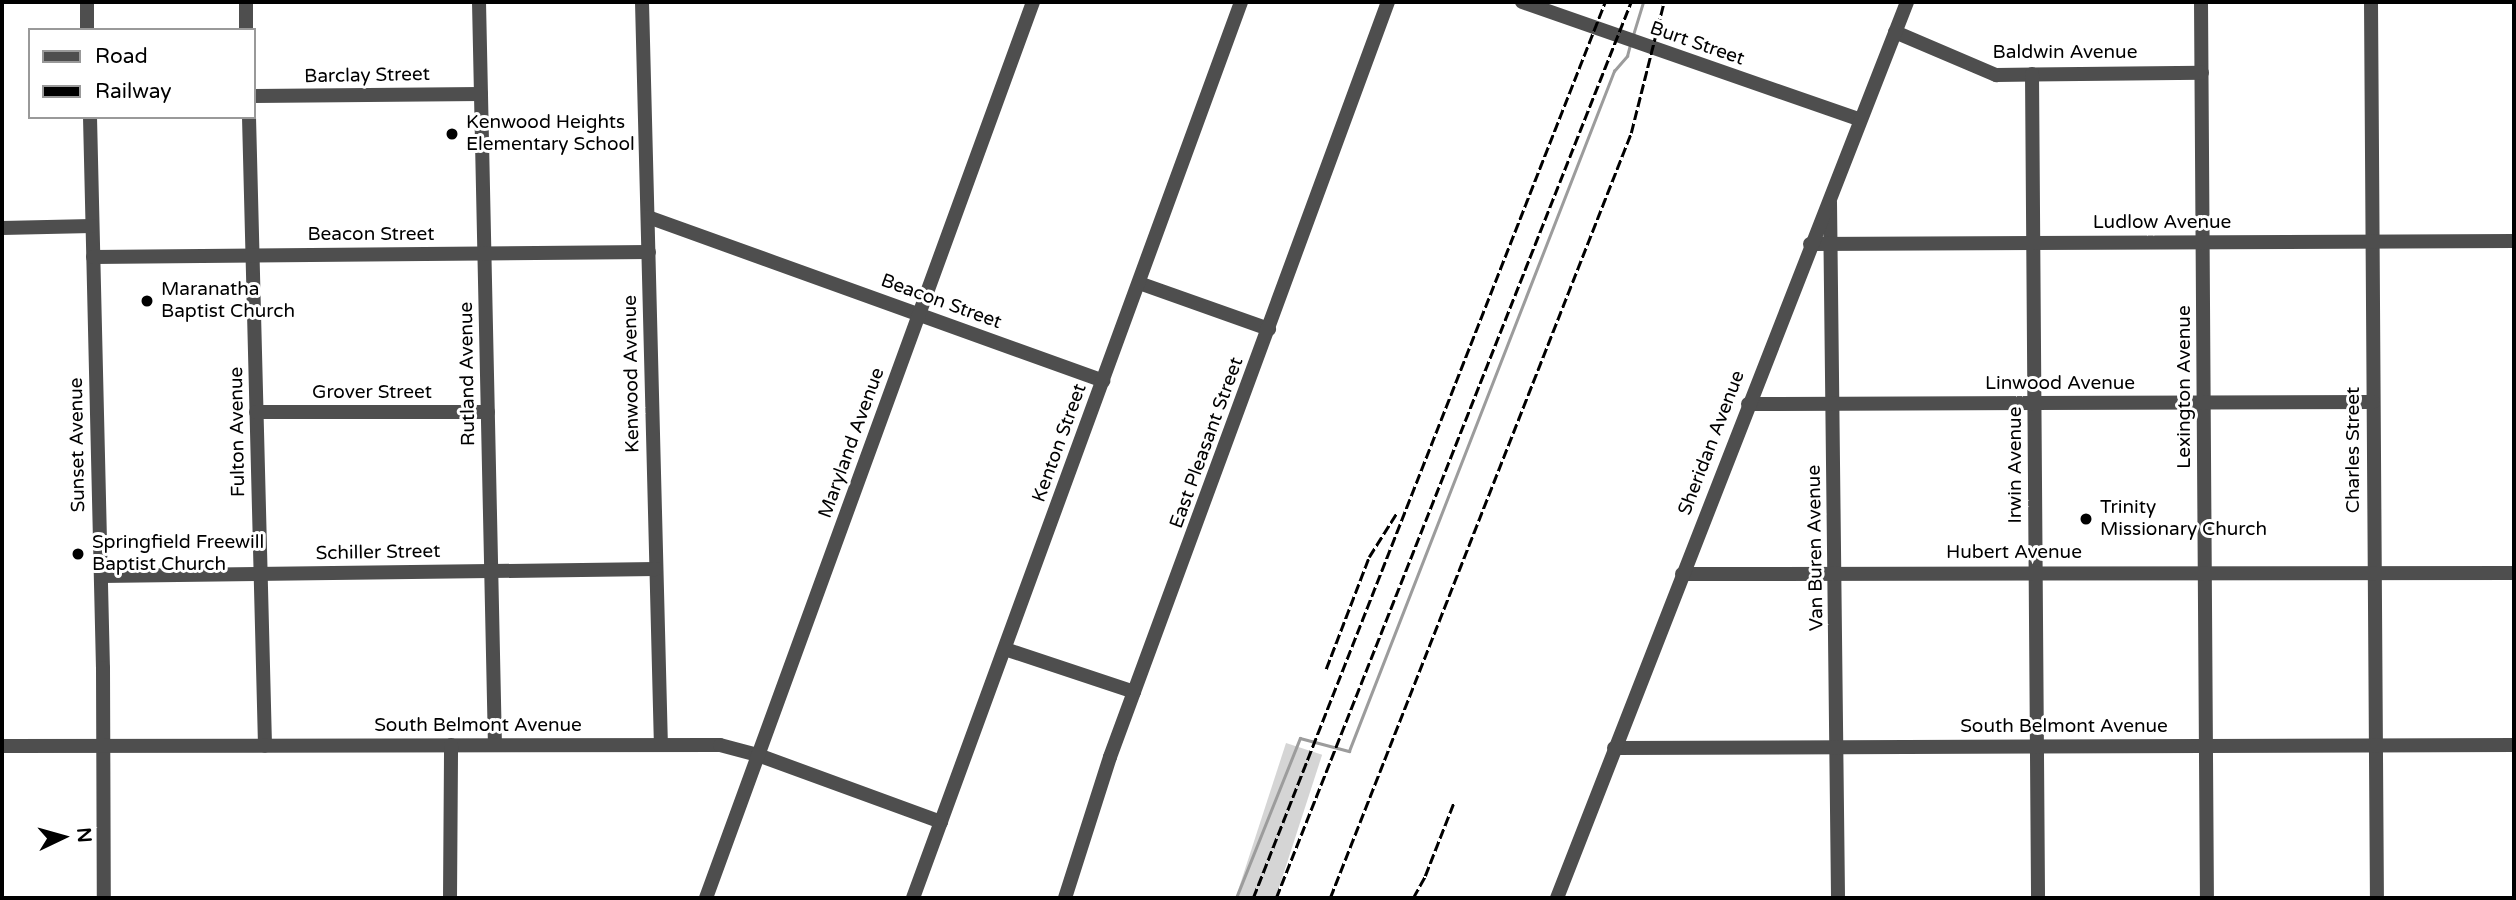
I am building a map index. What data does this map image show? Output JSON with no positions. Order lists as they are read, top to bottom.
{
  "streets": {
    "street": [
      "Burt Street",
      "Baldwin Avenue",
      "Barclay Street",
      "Ludlow Avenue",
      "Beacon Street",
      "Rutland Avenue",
      "Kenwood Avenue",
      "Linwood Avenue",
      "Lexington Avenue",
      "Grover Street",
      "Fulton Avenue",
      "Maryland Avenue",
      "Kenton Street",
      "East Pleasant Street",
      "Sheridan Avenue",
      "Sunset Avenue",
      "Charles Street",
      "Irwin Avenue",
      "Van Buren Avenue",
      "Schiller Street",
      "Hubert Avenue",
      "South Belmont Avenue"
    ]
  },
  "crossings": [
    ["Burt Street", "Sheridan Avenue"],
    ["Baldwin Avenue", "Lexington Avenue"],
    ["Baldwin Avenue", "Sheridan Avenue"],
    ["Baldwin Avenue", "Irwin Avenue"],
    ["Barclay Street", "Rutland Avenue"],
    ["Ludlow Avenue", "Lexington Avenue"],
    ["Ludlow Avenue", "Sheridan Avenue"],
    ["Ludlow Avenue", "Charles Street"],
    ["Ludlow Avenue", "Irwin Avenue"],
    ["Ludlow Avenue", "Van Buren Avenue"],
    ["Beacon Street", "Rutland Avenue"],
    ["Beacon Street", "Kenwood Avenue"],
    ["Beacon Street", "Fulton Avenue"],
    ["Beacon Street", "Maryland Avenue"],
    ["Beacon Street", "Kenton Street"],
    ["Beacon Street", "Sunset Avenue"],
    ["Rutland Avenue", "Grover Street"],
    ["Rutland Avenue", "Schiller Street"],
    ["Rutland Avenue", "South Belmont Avenue"],
    ["Kenwood Avenue", "Schiller Street"],
    ["Kenwood Avenue", "South Belmont Avenue"],
    ["Linwood Avenue", "Lexington Avenue"],
    ["Linwood Avenue", "Sheridan Avenue"],
    ["Linwood Avenue", "Charles Street"],
    ["Linwood Avenue", "Irwin Avenue"],
    ["Linwood Avenue", "Van Buren Avenue"],
    ["Lexington Avenue", "Hubert Avenue"],
    ["Lexington Avenue", "South Belmont Avenue"],
    ["Grover Street", "Fulton Avenue"],
    ["Fulton Avenue", "Schiller Street"],
    ["Fulton Avenue", "South Belmont Avenue"],
    ["Maryland Avenue", "South Belmont Avenue"],
    ["Kenton Street", "South Belmont Avenue"],
    ["Sheridan Avenue", "Van Buren Avenue"],
    ["Sheridan Avenue", "Hubert Avenue"],
    ["Sheridan Avenue", "South Belmont Avenue"],
    ["Sunset Avenue", "Schiller Street"],
    ["Sunset Avenue", "South Belmont Avenue"],
    ["Charles Street", "Hubert Avenue"],
    ["Charles Street", "South Belmont Avenue"],
    ["Irwin Avenue", "Hubert Avenue"],
    ["Irwin Avenue", "South Belmont Avenue"],
    ["Van Buren Avenue", "Hubert Avenue"],
    ["Van Buren Avenue", "South Belmont Avenue"]
  ],
  "places": [
    "Kenwood Heights Elementary School",
    "Maranatha Baptist Church",
    "Trinity Missionary Church",
    "Springfield Freewill Baptist Church"
  ],
  "legend": ["Road", "Railway"],
  "north": "right"
}
